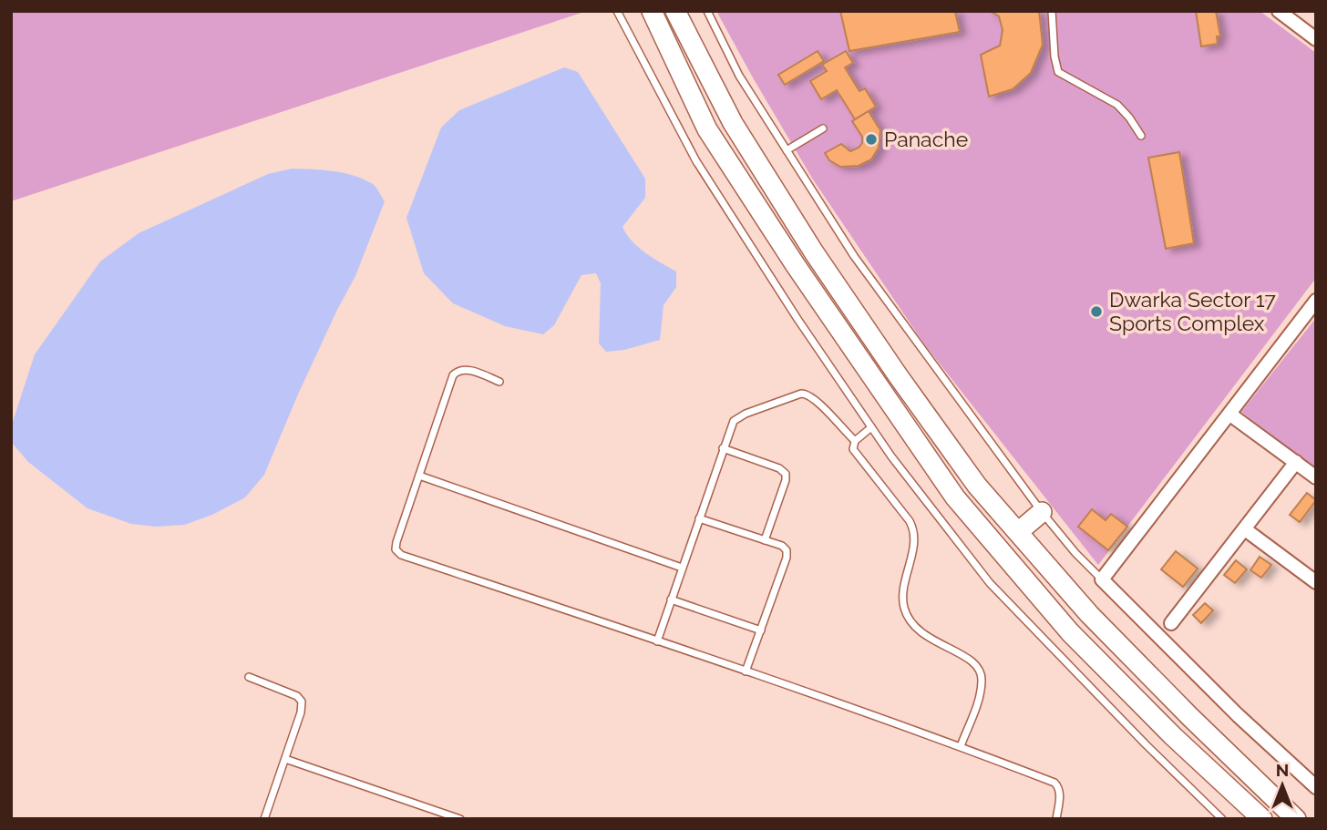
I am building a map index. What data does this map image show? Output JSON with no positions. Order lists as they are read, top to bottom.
{
  "places": ["Panache", "Dwarka Sector 17 Sports Complex"],
  "north": "top"
}
